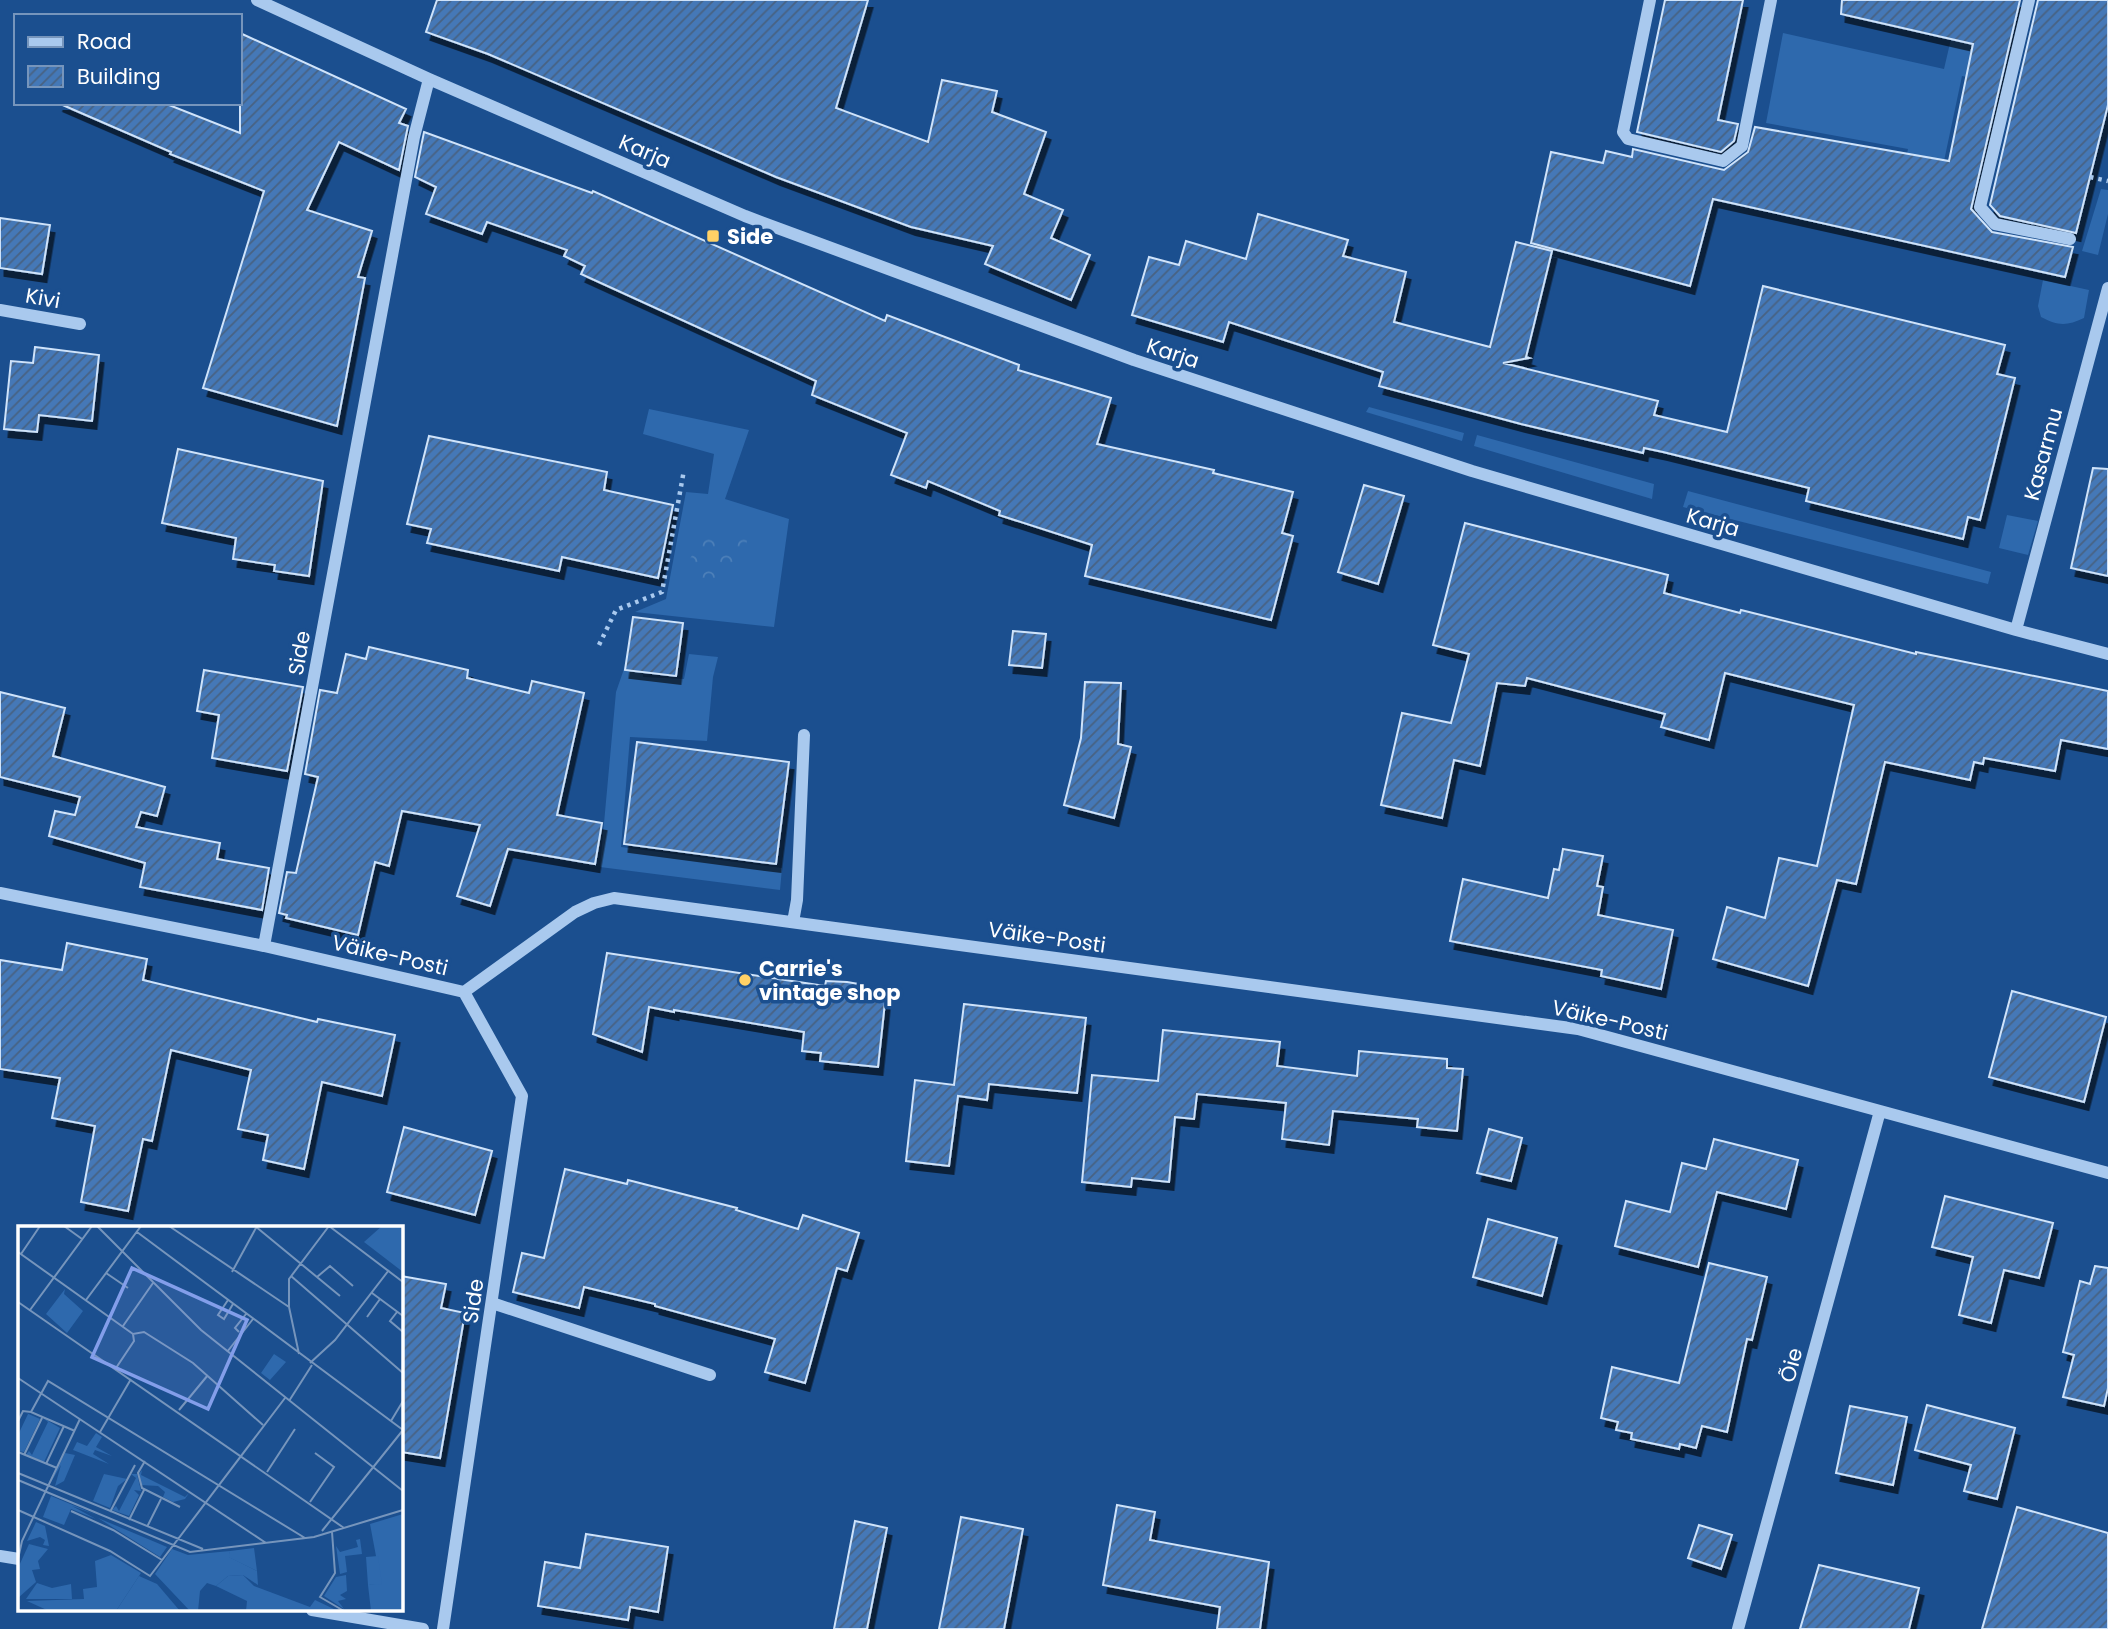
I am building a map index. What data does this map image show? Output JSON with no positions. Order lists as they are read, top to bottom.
{
  "streets": {
    "street": [
      "Karja",
      "Kivi",
      "Kasarmu",
      "Side",
      "Väike-Posti",
      "Õie"
    ]
  },
  "crossings": [
    ["Karja", "Kasarmu"],
    ["Karja", "Side"],
    ["Side", "Väike-Posti"],
    ["Väike-Posti", "Õie"]
  ],
  "places": {
    "transit": ["Side"],
    "other": ["Carrie's vintage shop"]
  },
  "legend": ["Road", "Building"]
}
